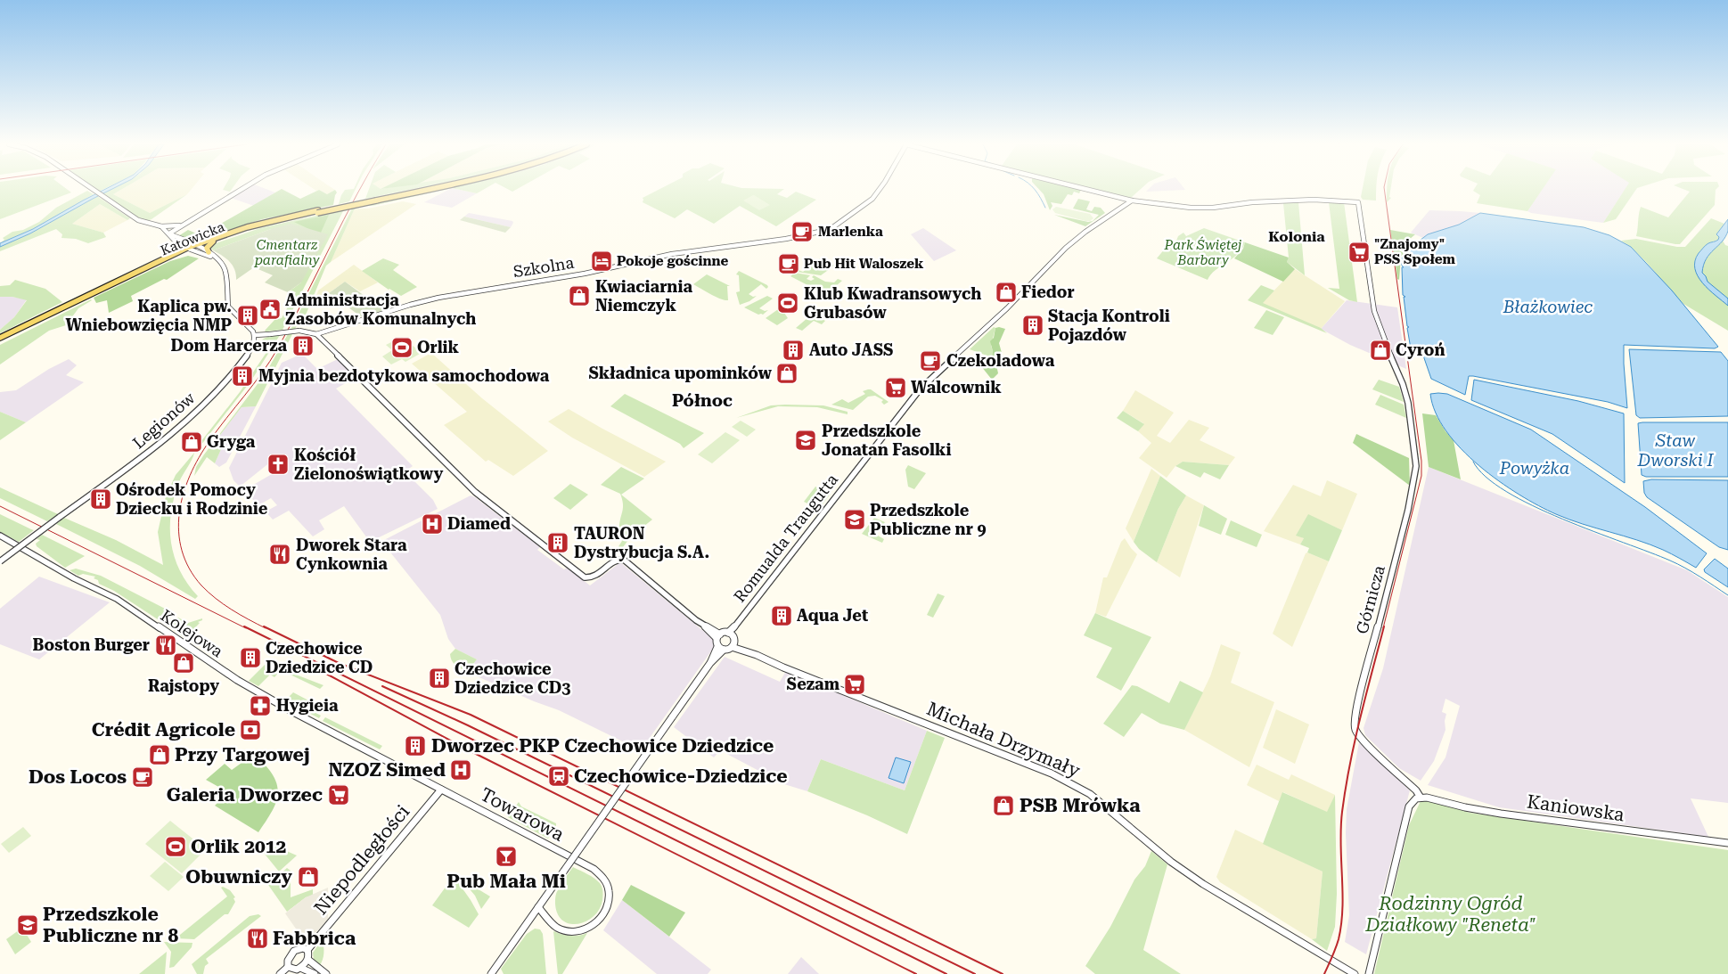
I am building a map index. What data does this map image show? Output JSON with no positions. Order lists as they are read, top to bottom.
{
  "streets": {
    "main road": ["Katowicka"],
    "street": [
      "Szkolna",
      "Legionów",
      "Romualda Traugutta",
      "Górnicza",
      "Kolejowa",
      "Michała Drzymały",
      "Kaniowska",
      "Towarowa",
      "Niepodległości"
    ]
  },
  "crossings": [
    ["Szkolna", "Legionów"],
    ["Romualda Traugutta", "Górnicza"],
    ["Romualda Traugutta", "Michała Drzymały"],
    ["Górnicza", "Kaniowska"],
    ["Kolejowa", "Towarowa"],
    ["Kolejowa", "Niepodległości"],
    ["Towarowa", "Niepodległości"]
  ],
  "districts": ["Kolonia", "Północ"],
  "water": ["Błażkowiec", "Staw Dworski I", "Powyżka"],
  "parks": ["Cmentarz parafialny", "Park Świętej Barbary", "Rodzinny Ogród Działkowy \"Reneta\""],
  "places": {
    "cafe": [
      "Marlenka",
      "Pub Hit Waloszek",
      "Czekoladowa",
      "Dos Locos"
    ],
    "supermarket": [
      "\"Znajomy\" PSS Społem",
      "Walcownik",
      "Sezam",
      "Galeria Dworzec"
    ],
    "hotel": ["Pokoje gościnne"],
    "shop": [
      "Fiedor",
      "Kwiaciarnia Niemczyk",
      "Cyroń",
      "Składnica upominków",
      "Gryga",
      "Rajstopy",
      "Przy Targowej",
      "PSB Mrówka",
      "Obuwniczy"
    ],
    "sports": ["Klub Kwadransowych Grubasów", "Orlik", "Orlik 2012"],
    "public building": ["Administracja Zasobów Komunalnych"],
    "building": [
      "Kaplica pw. Wniebowzięcia NMP",
      "Stacja Kontroli Pojazdów",
      "Dom Harcerza",
      "Auto JASS",
      "Myjnia bezdotykowa samochodowa",
      "Ośrodek Pomocy Dziecku i Rodzinie",
      "TAURON Dystrybucja S.A.",
      "Aqua Jet",
      "Czechowice Dziedzice CD",
      "Czechowice Dziedzice CD3",
      "Dworzec PKP Czechowice Dziedzice"
    ],
    "school or university": ["Przedszkole Jonatan Fasolki", "Przedszkole Publiczne nr 9", "Przedszkole Publiczne nr 8"],
    "church": ["Kościół Zielonoświątkowy"],
    "hospital": ["Diamed", "NZOZ Simed"],
    "restaurant": ["Dworek Stara Cynkownia", "Boston Burger", "Fabbrica"],
    "pharmacy": ["Hygieia"],
    "bank": ["Crédit Agricole"],
    "station": ["Czechowice-Dziedzice"],
    "bar": ["Pub Mała Mi"]
  }
}
